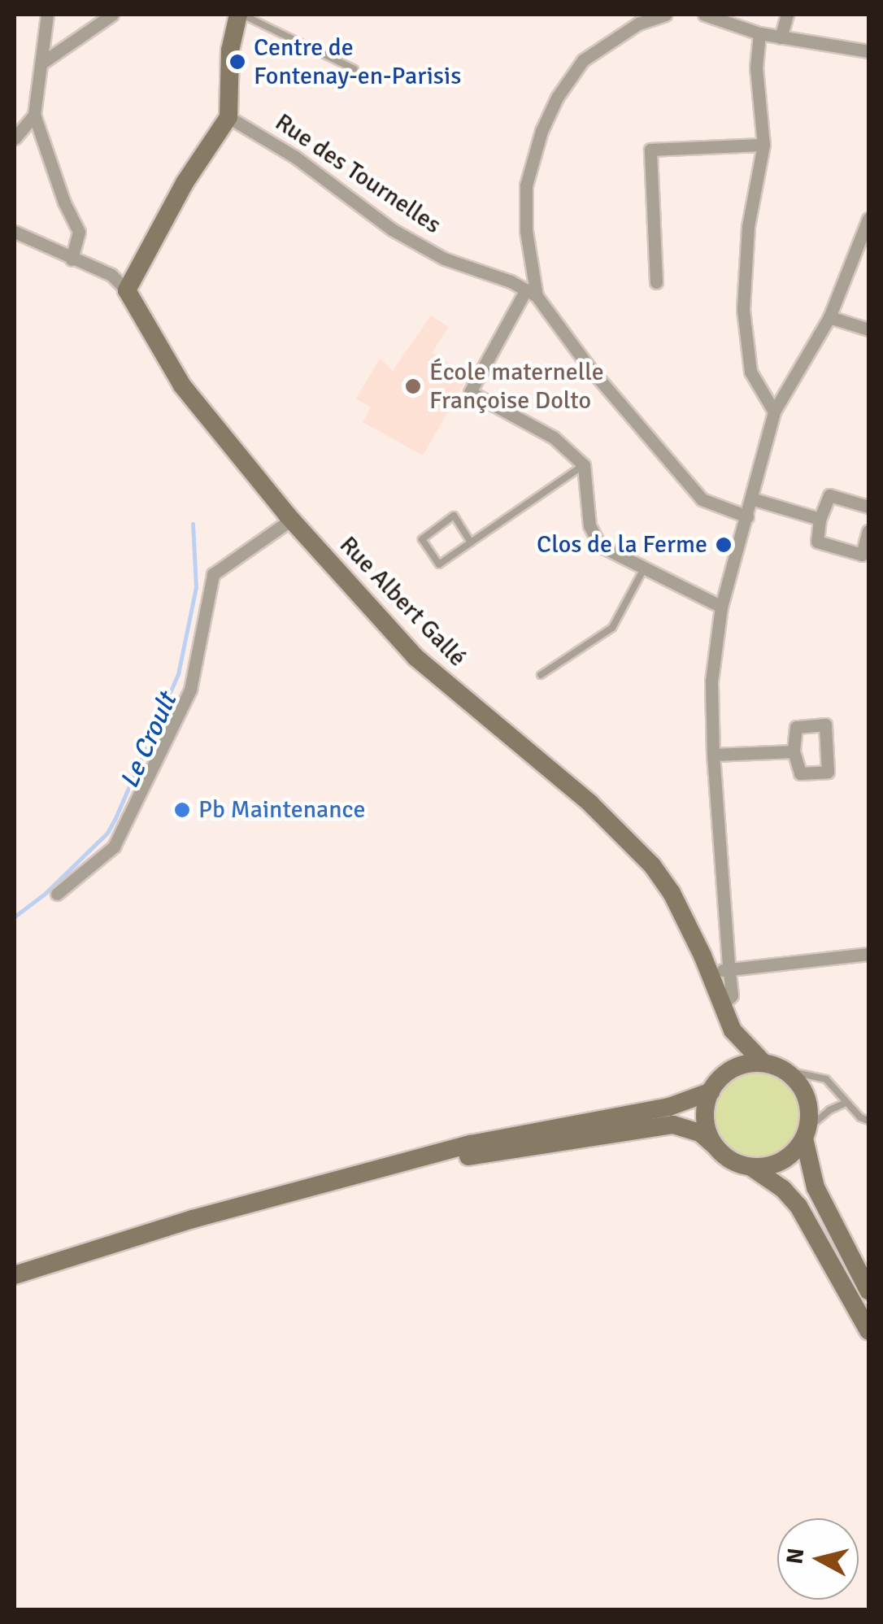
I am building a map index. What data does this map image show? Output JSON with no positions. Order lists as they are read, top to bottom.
{
  "streets": {
    "street": ["Rue des Tournelles", "Rue Albert Gallé"]
  },
  "water": ["Le Croult"],
  "places": [
    "Centre de Fontenay-en-Parisis",
    "École maternelle Françoise Dolto",
    "Clos de la Ferme",
    "Pb Maintenance"
  ],
  "north": "left"
}
